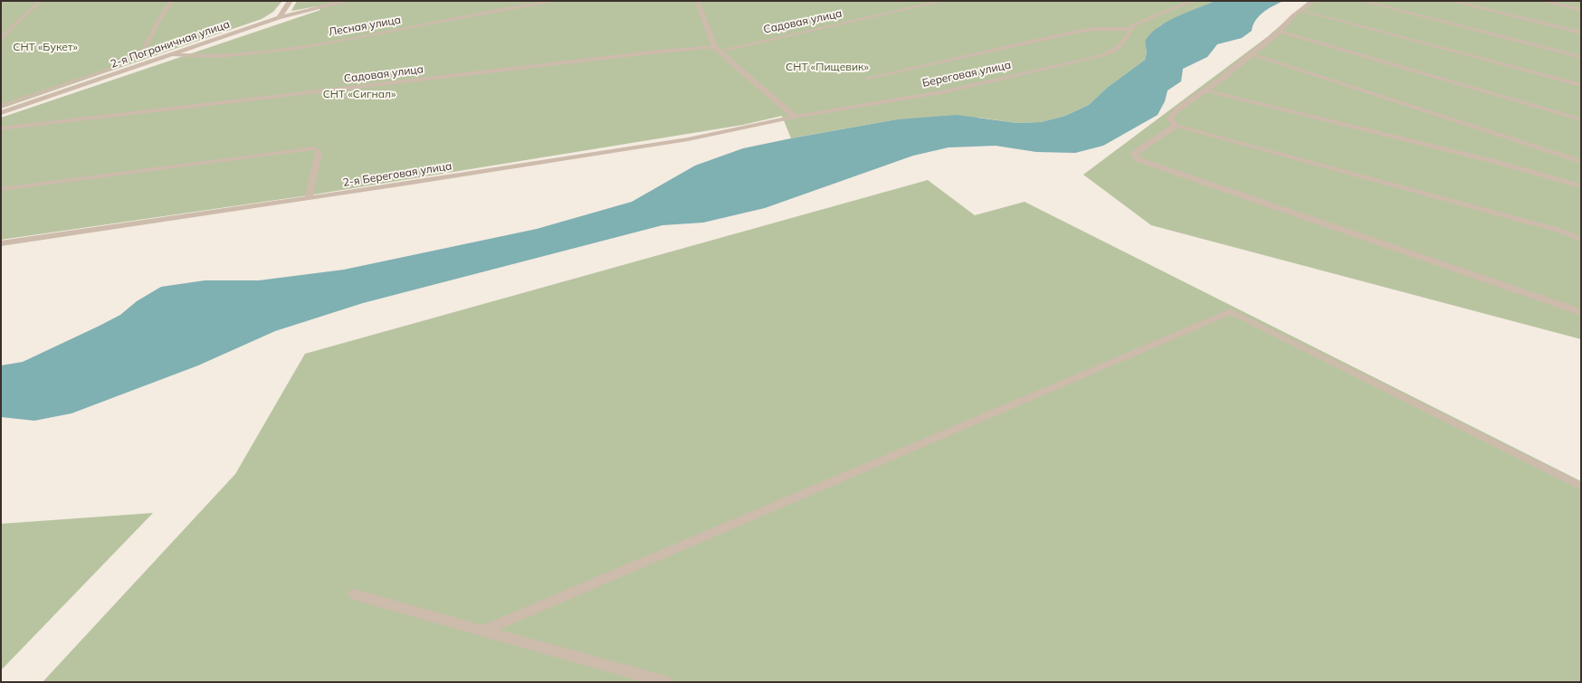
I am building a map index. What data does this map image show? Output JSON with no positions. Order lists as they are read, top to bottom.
{
  "streets": {
    "street": ["2-я Пограничная улица"],
    "lane": [
      "Садовая улица",
      "Лесная улица",
      "Береговая улица",
      "2-я Береговая улица"
    ]
  },
  "crossings": [
    ["Лесная улица", "2-я Пограничная улица"],
    ["Береговая улица", "2-я Береговая улица"]
  ],
  "parks": ["СНТ «Букет»", "СНТ «Пищевик»", "СНТ «Сигнал»"]
}
